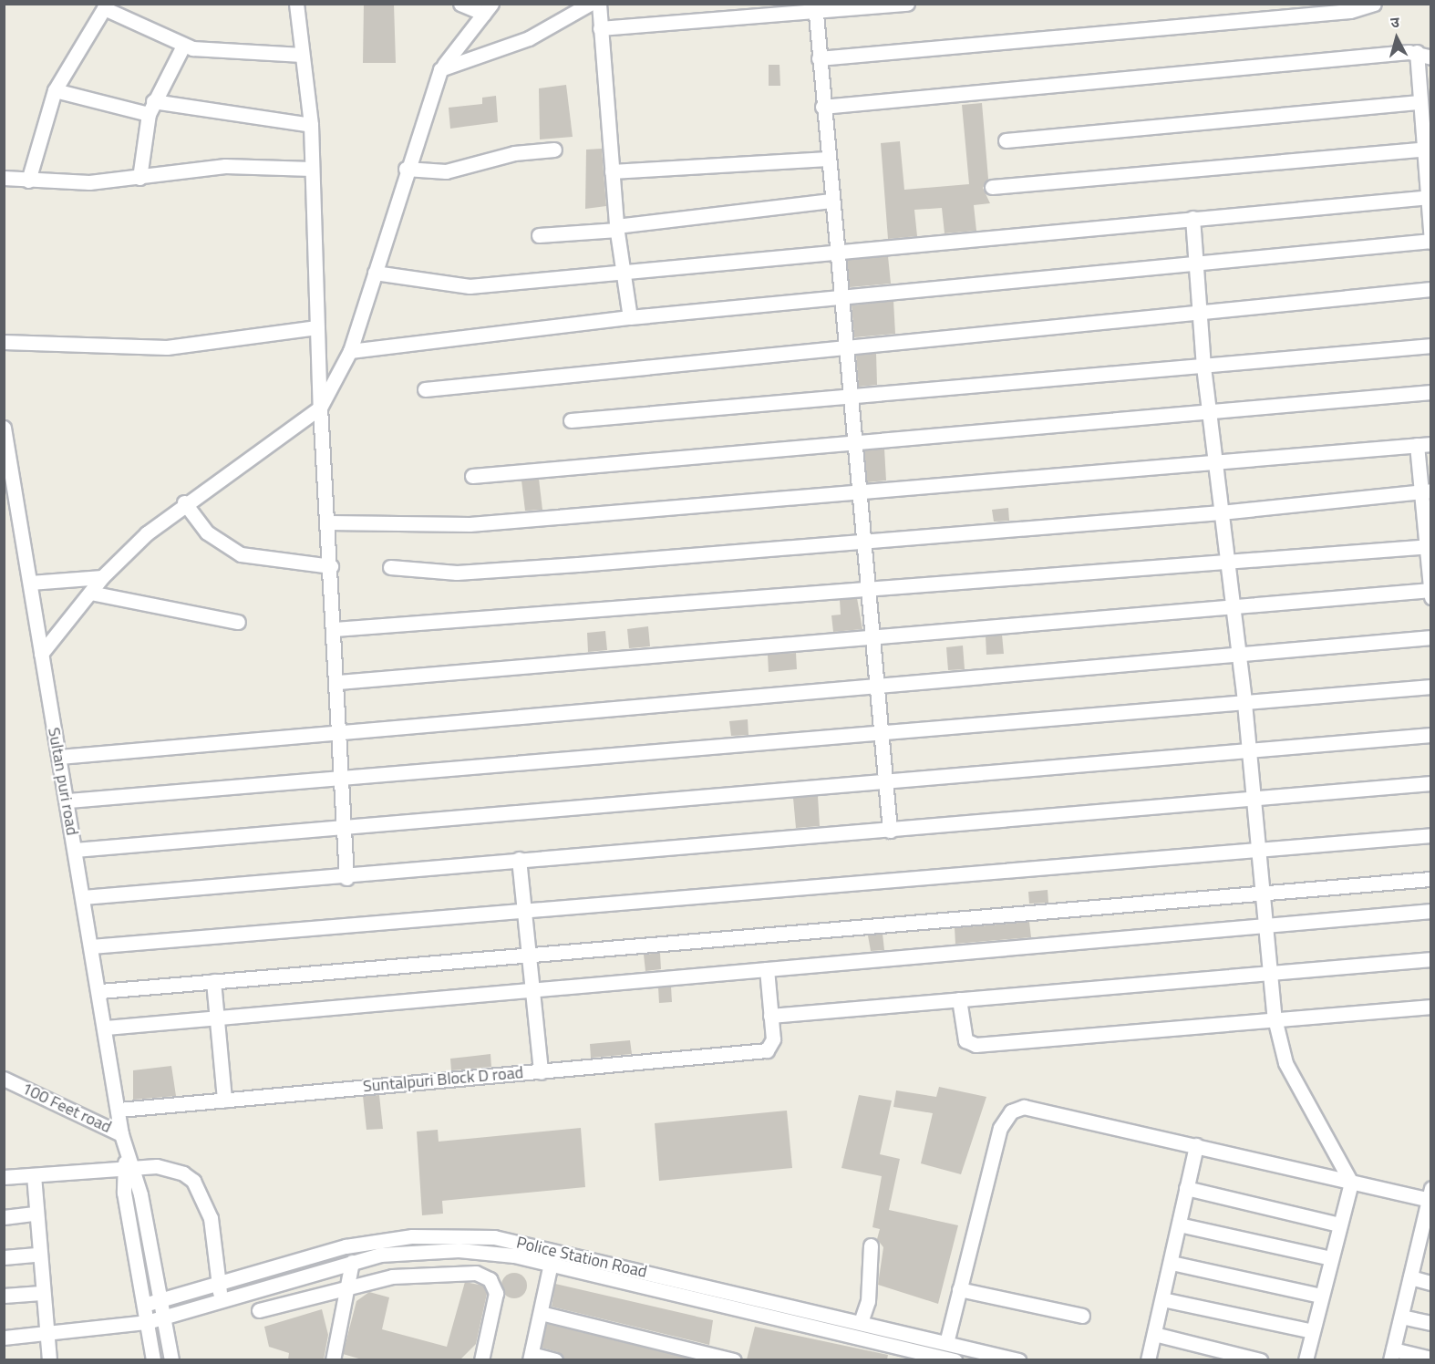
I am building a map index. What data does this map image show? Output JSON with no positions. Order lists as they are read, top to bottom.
{
  "streets": {
    "street": [
      "Sultan puri road",
      "Suntalpuri Block D road",
      "100 Feet road",
      "Police Station Road"
    ]
  },
  "crossings": [
    ["Sultan puri road", "Suntalpuri Block D road"],
    ["Sultan puri road", "100 Feet road"]
  ],
  "north": "top"
}
